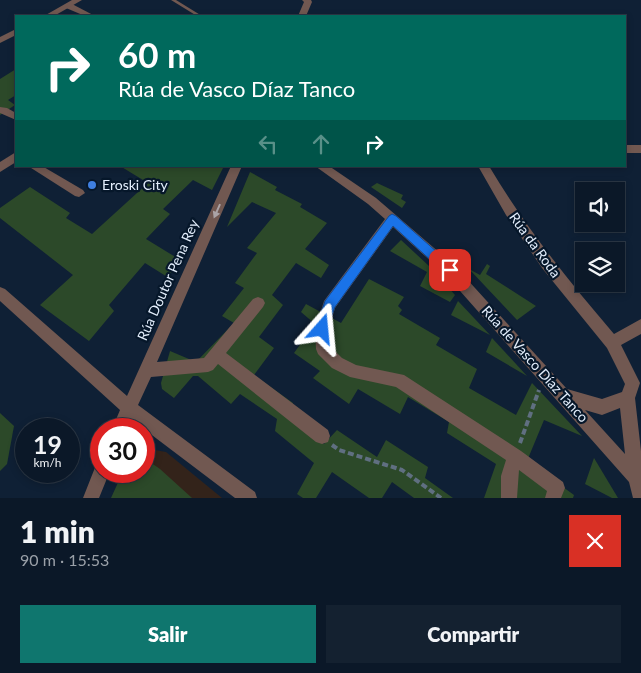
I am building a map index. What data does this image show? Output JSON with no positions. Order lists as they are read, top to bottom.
{
  "streets": {
    "street": ["Rúa da Roda", "Rúa Doutor Pena Rey", "Rúa de Vasco Díaz Tanco"]
  },
  "crossings": [
    ["Rúa da Roda", "Rúa de Vasco Díaz Tanco"]
  ],
  "one_way": ["Rúa Doutor Pena Rey"],
  "places": ["Eroski City"],
  "page": {
    "turn": ["60 m", "Rúa de Vasco Díaz Tanco"],
    "speed": "19 km/h",
    "limit": "30",
    "heading": ["1 min", "90 m · 15:53"],
    "buttons": ["Salir", "Compartir"]
  }
}
